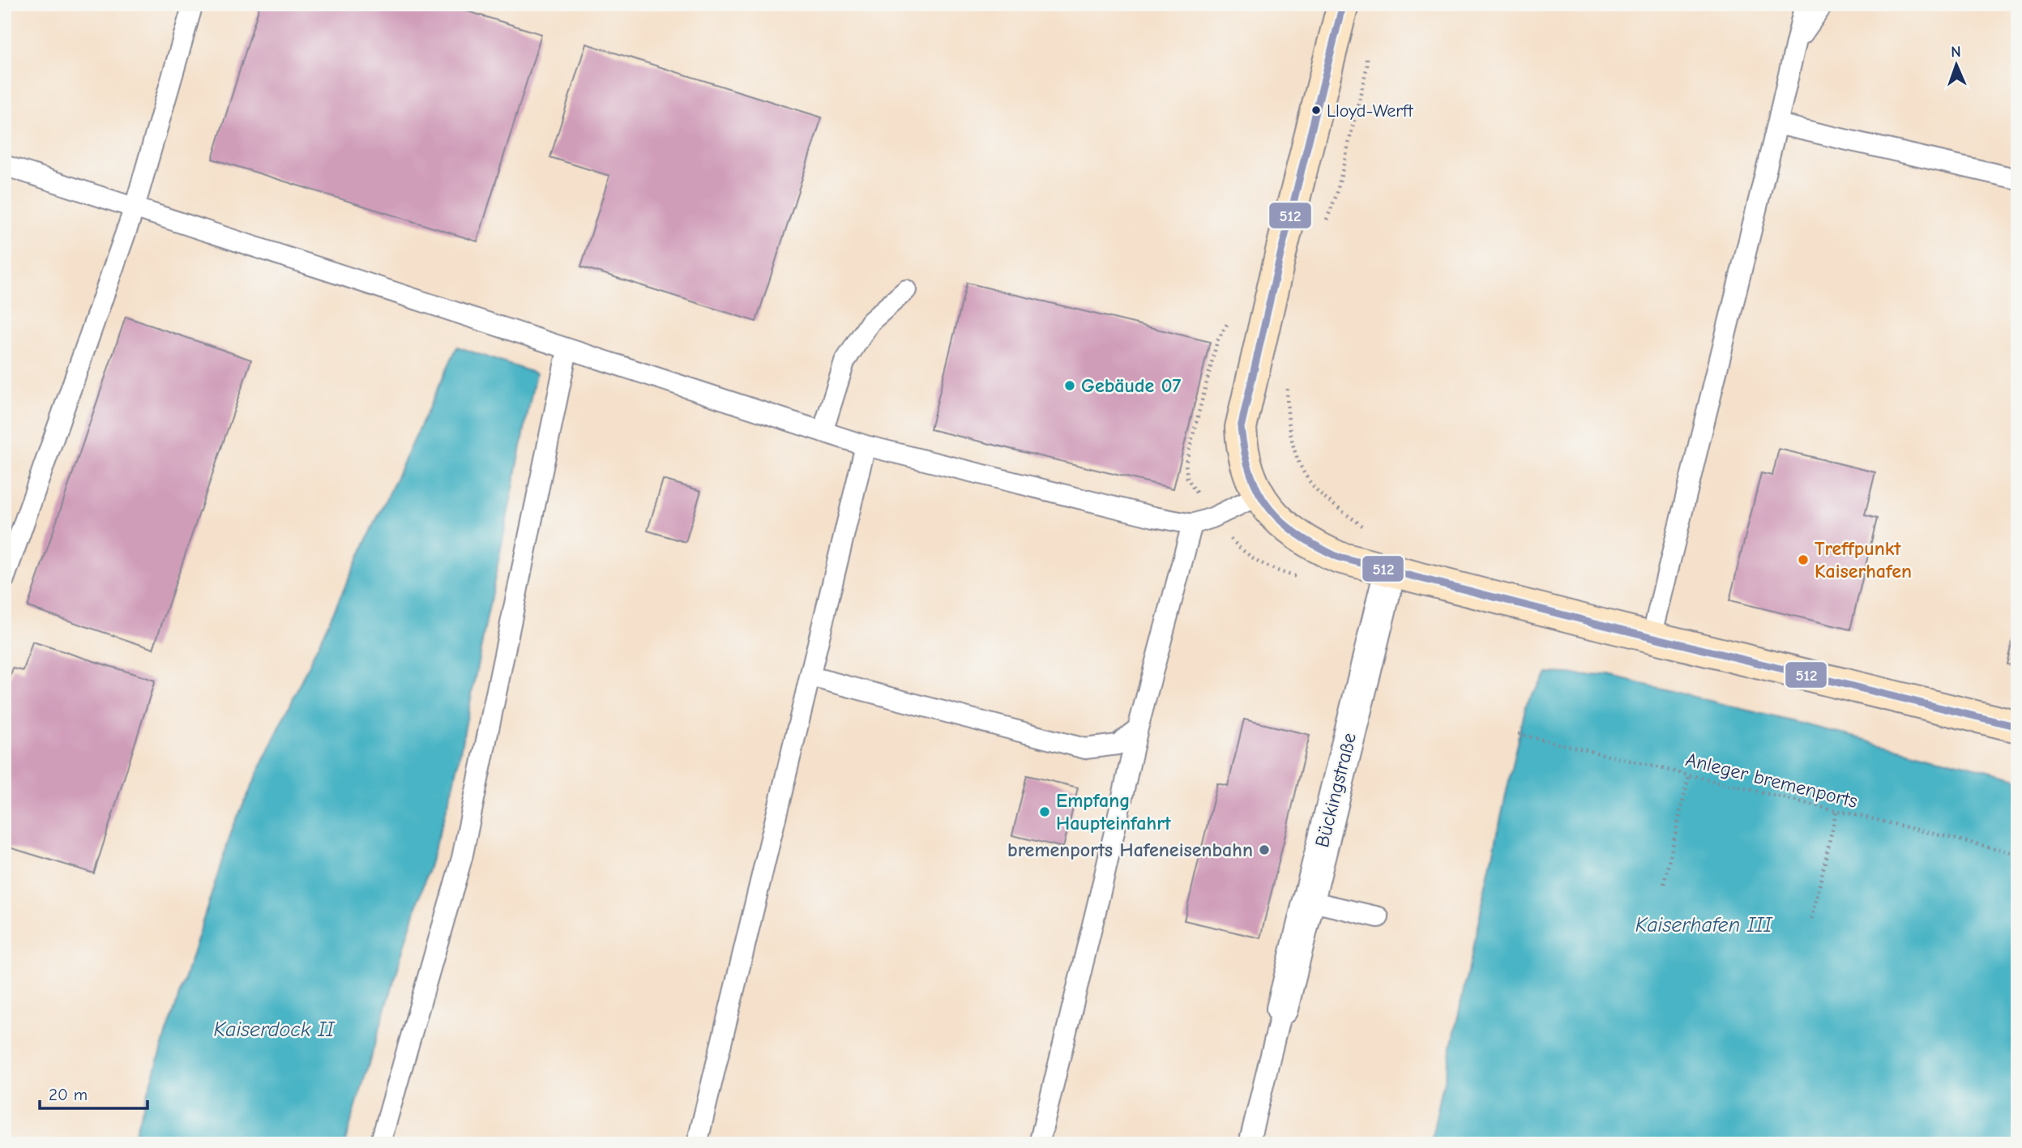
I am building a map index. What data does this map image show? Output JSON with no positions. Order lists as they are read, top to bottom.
{
  "streets": {
    "street": ["Bückingstraße"],
    "path": ["Anleger bremenports"]
  },
  "water": ["Kaiserhafen III", "Kaiserdock II"],
  "places": [
    "Lloyd-Werft",
    "Gebäude 07",
    "Treffpunkt Kaiserhafen",
    "Empfang Haupteinfahrt",
    "bremenports Hafeneisenbahn"
  ],
  "lines": ["transit line 512"],
  "scale_bar": "20 m",
  "north": "top"
}
